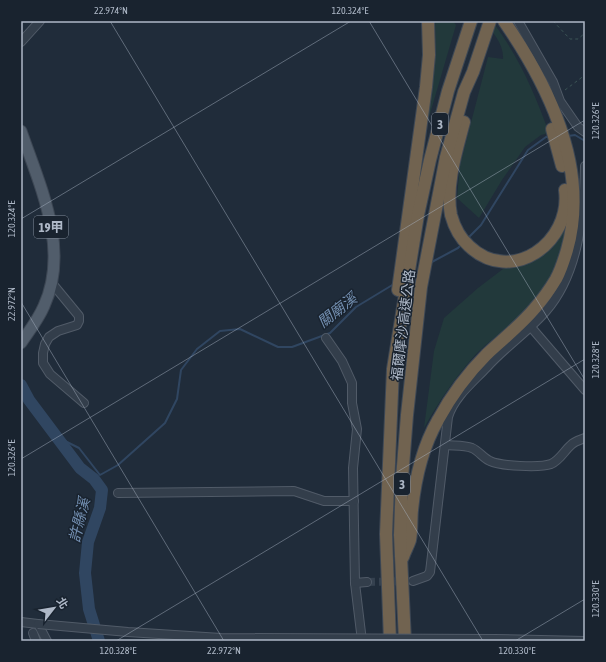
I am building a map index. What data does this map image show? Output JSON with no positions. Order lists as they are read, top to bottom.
{
  "streets": {
    "highway": ["3", "福爾摩沙高速公路"],
    "main road": ["19甲"]
  },
  "crossings": [
    ["3", "福爾摩沙高速公路"]
  ],
  "water": ["關廟溪", "許縣溪"],
  "north": "top right",
  "coordinates": [
    "22.974°N",
    "120.324°E",
    "120.326°E",
    "22.972°N",
    "120.328°E",
    "120.330°E"
  ]
}
